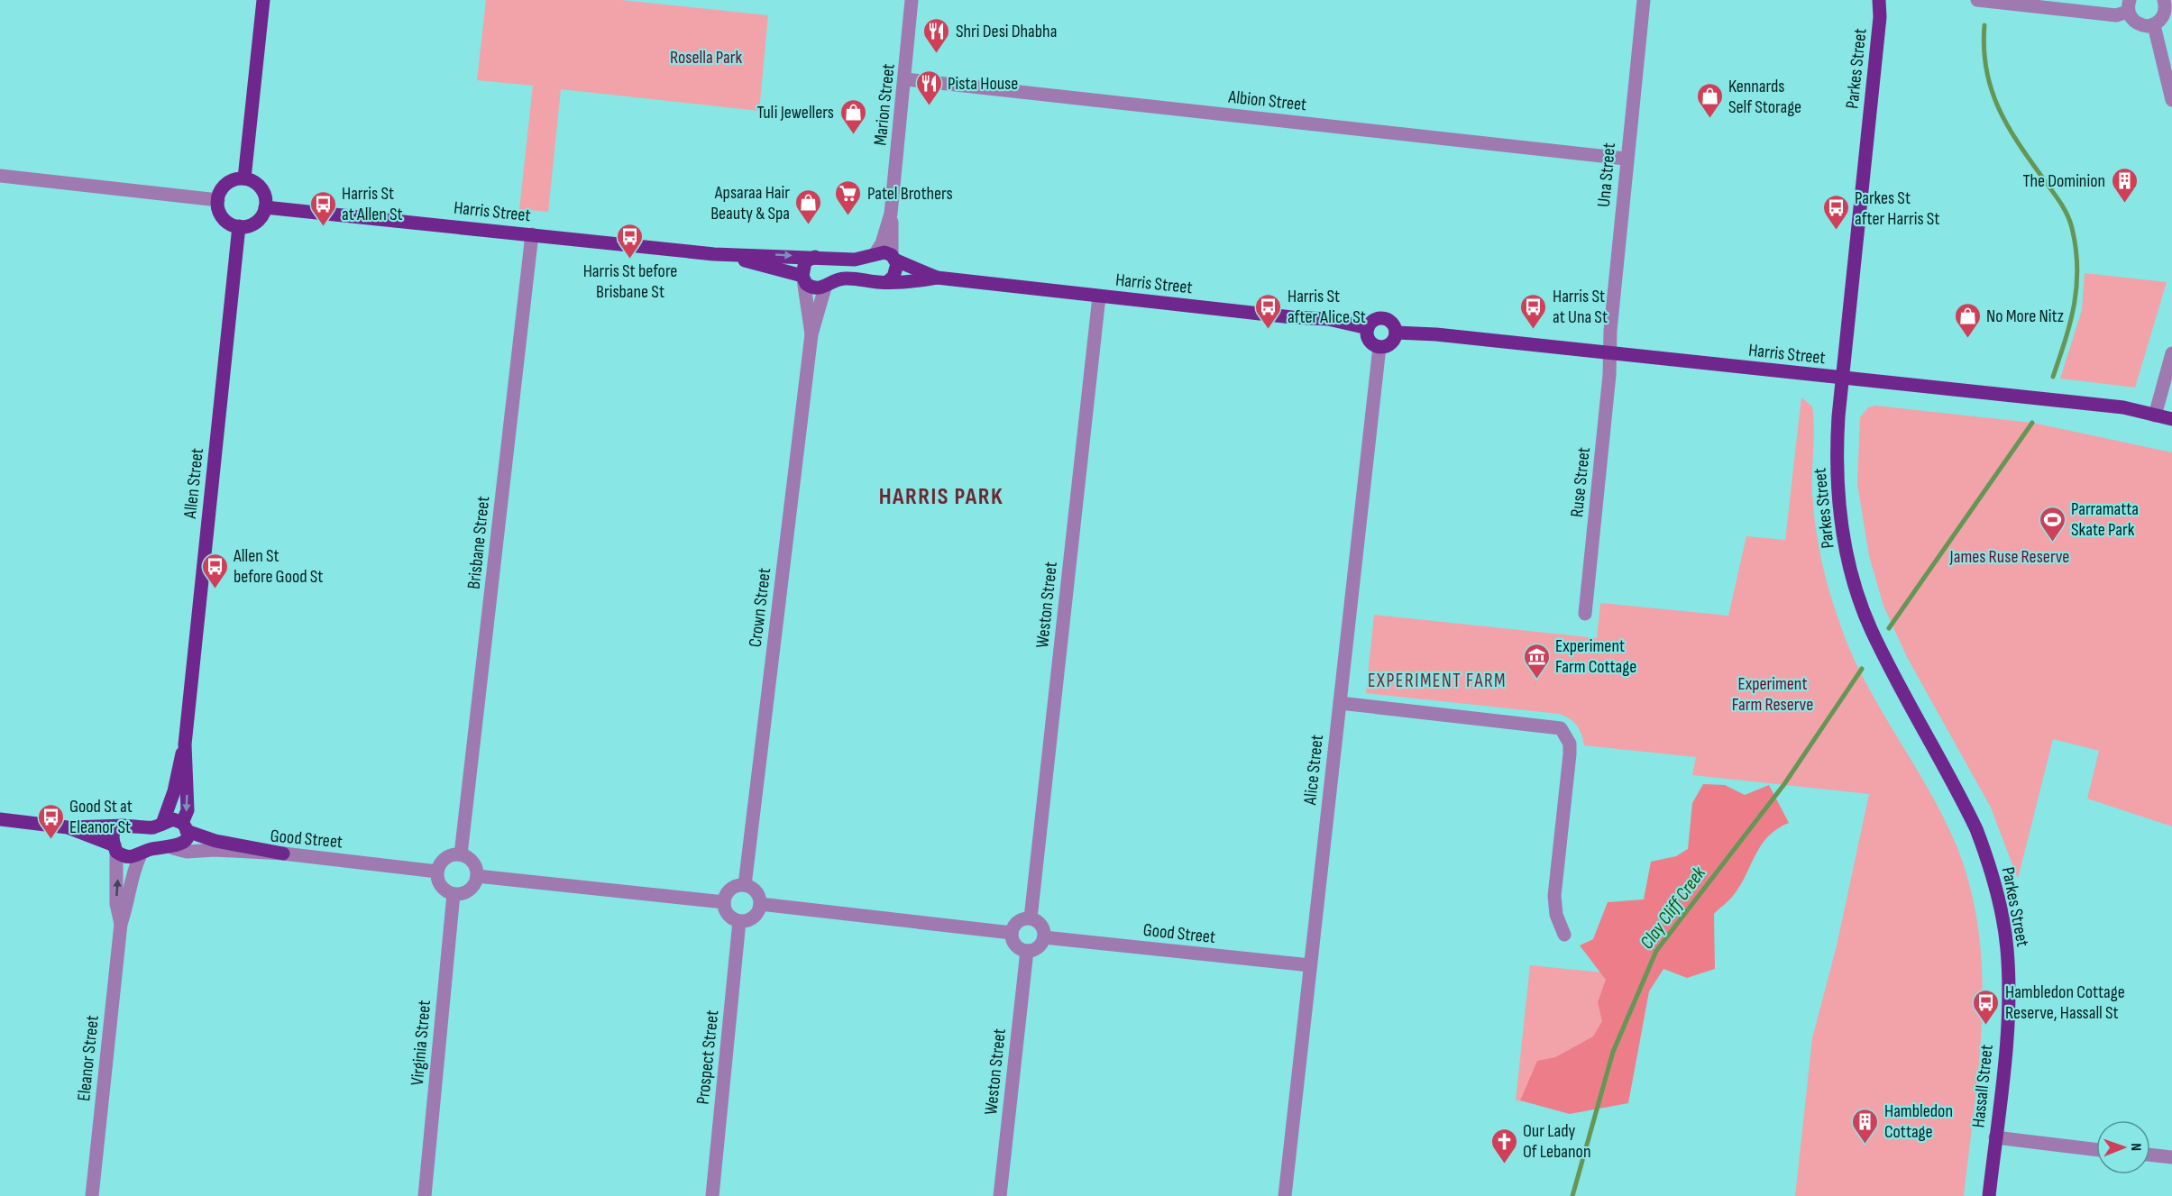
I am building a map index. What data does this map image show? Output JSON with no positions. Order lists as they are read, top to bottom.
{
  "streets": {
    "main road": [
      "Parkes Street",
      "Harris Street",
      "Allen Street",
      "Hassall Street"
    ],
    "street": [
      "Albion Street",
      "Marion Street",
      "Una Street",
      "Ruse Street",
      "Brisbane Street",
      "Weston Street",
      "Crown Street",
      "Alice Street",
      "Good Street",
      "Virginia Street",
      "Prospect Street",
      "Eleanor Street"
    ]
  },
  "crossings": [
    ["Parkes Street", "Harris Street"],
    ["Parkes Street", "Hassall Street"],
    ["Albion Street", "Marion Street"],
    ["Albion Street", "Una Street"],
    ["Marion Street", "Harris Street"],
    ["Una Street", "Harris Street"],
    ["Una Street", "Ruse Street"],
    ["Harris Street", "Ruse Street"],
    ["Harris Street", "Allen Street"],
    ["Harris Street", "Brisbane Street"],
    ["Harris Street", "Weston Street"],
    ["Harris Street", "Crown Street"],
    ["Harris Street", "Alice Street"],
    ["Brisbane Street", "Good Street"],
    ["Brisbane Street", "Virginia Street"],
    ["Weston Street", "Good Street"],
    ["Crown Street", "Prospect Street"],
    ["Alice Street", "Good Street"],
    ["Good Street", "Virginia Street"]
  ],
  "districts": ["HARRIS PARK", "EXPERIMENT FARM"],
  "water": ["Clay Cliff Creek"],
  "parks": ["Rosella Park", "James Ruse Reserve", "Experiment Farm Reserve"],
  "places": {
    "restaurant": ["Shri Desi Dhabha", "Pista House"],
    "shop": [
      "Kennards Self Storage",
      "Tuli Jewellers",
      "Apsaraa Hair Beauty & Spa",
      "No More Nitz"
    ],
    "building": ["The Dominion", "Hambledon Cottage"],
    "supermarket": ["Patel Brothers"],
    "bus stop": [
      "Harris St at Allen St",
      "Parkes St after Harris St",
      "Harris St before Brisbane St",
      "Harris St after Alice St",
      "Harris St at Una St",
      "Allen St before Good St",
      "Good St at Eleanor St",
      "Hambledon Cottage Reserve, Hassall St"
    ],
    "sports": ["Parramatta Skate Park"],
    "museum": ["Experiment Farm Cottage"],
    "church": ["Our Lady Of Lebanon"]
  },
  "north": "right"
}
